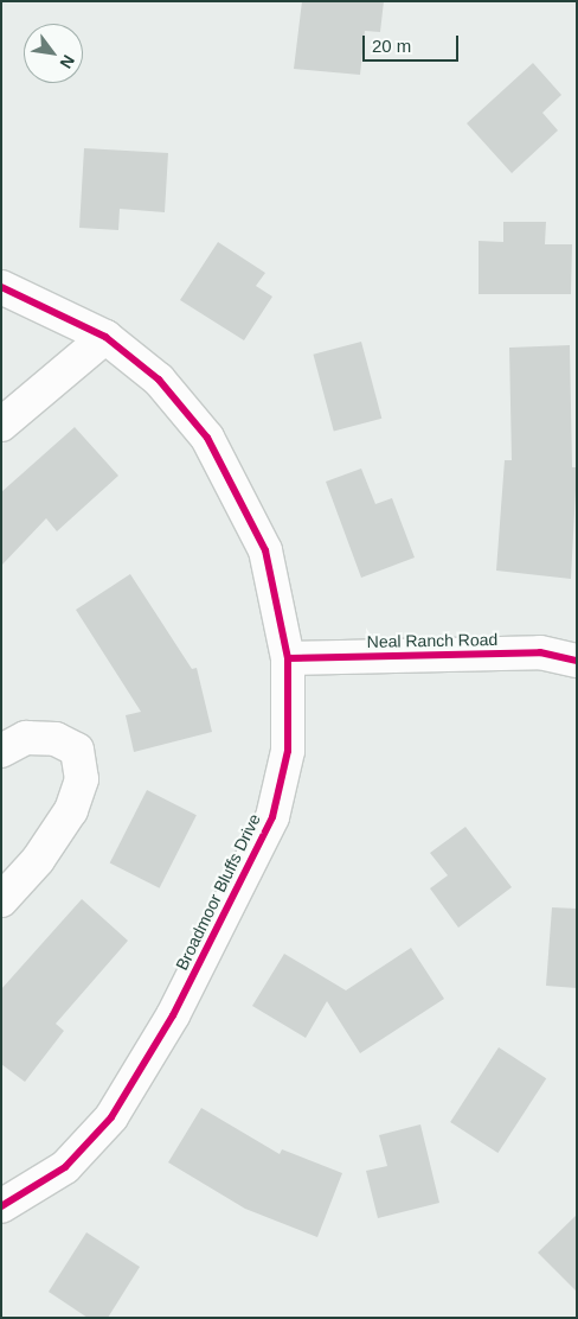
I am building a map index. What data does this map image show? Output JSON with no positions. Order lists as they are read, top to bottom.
{
  "streets": {
    "street": ["Neal Ranch Road", "Broadmoor Bluffs Drive"]
  },
  "crossings": [
    ["Neal Ranch Road", "Broadmoor Bluffs Drive"]
  ],
  "scale_bar": "20 m",
  "north": "bottom right"
}
